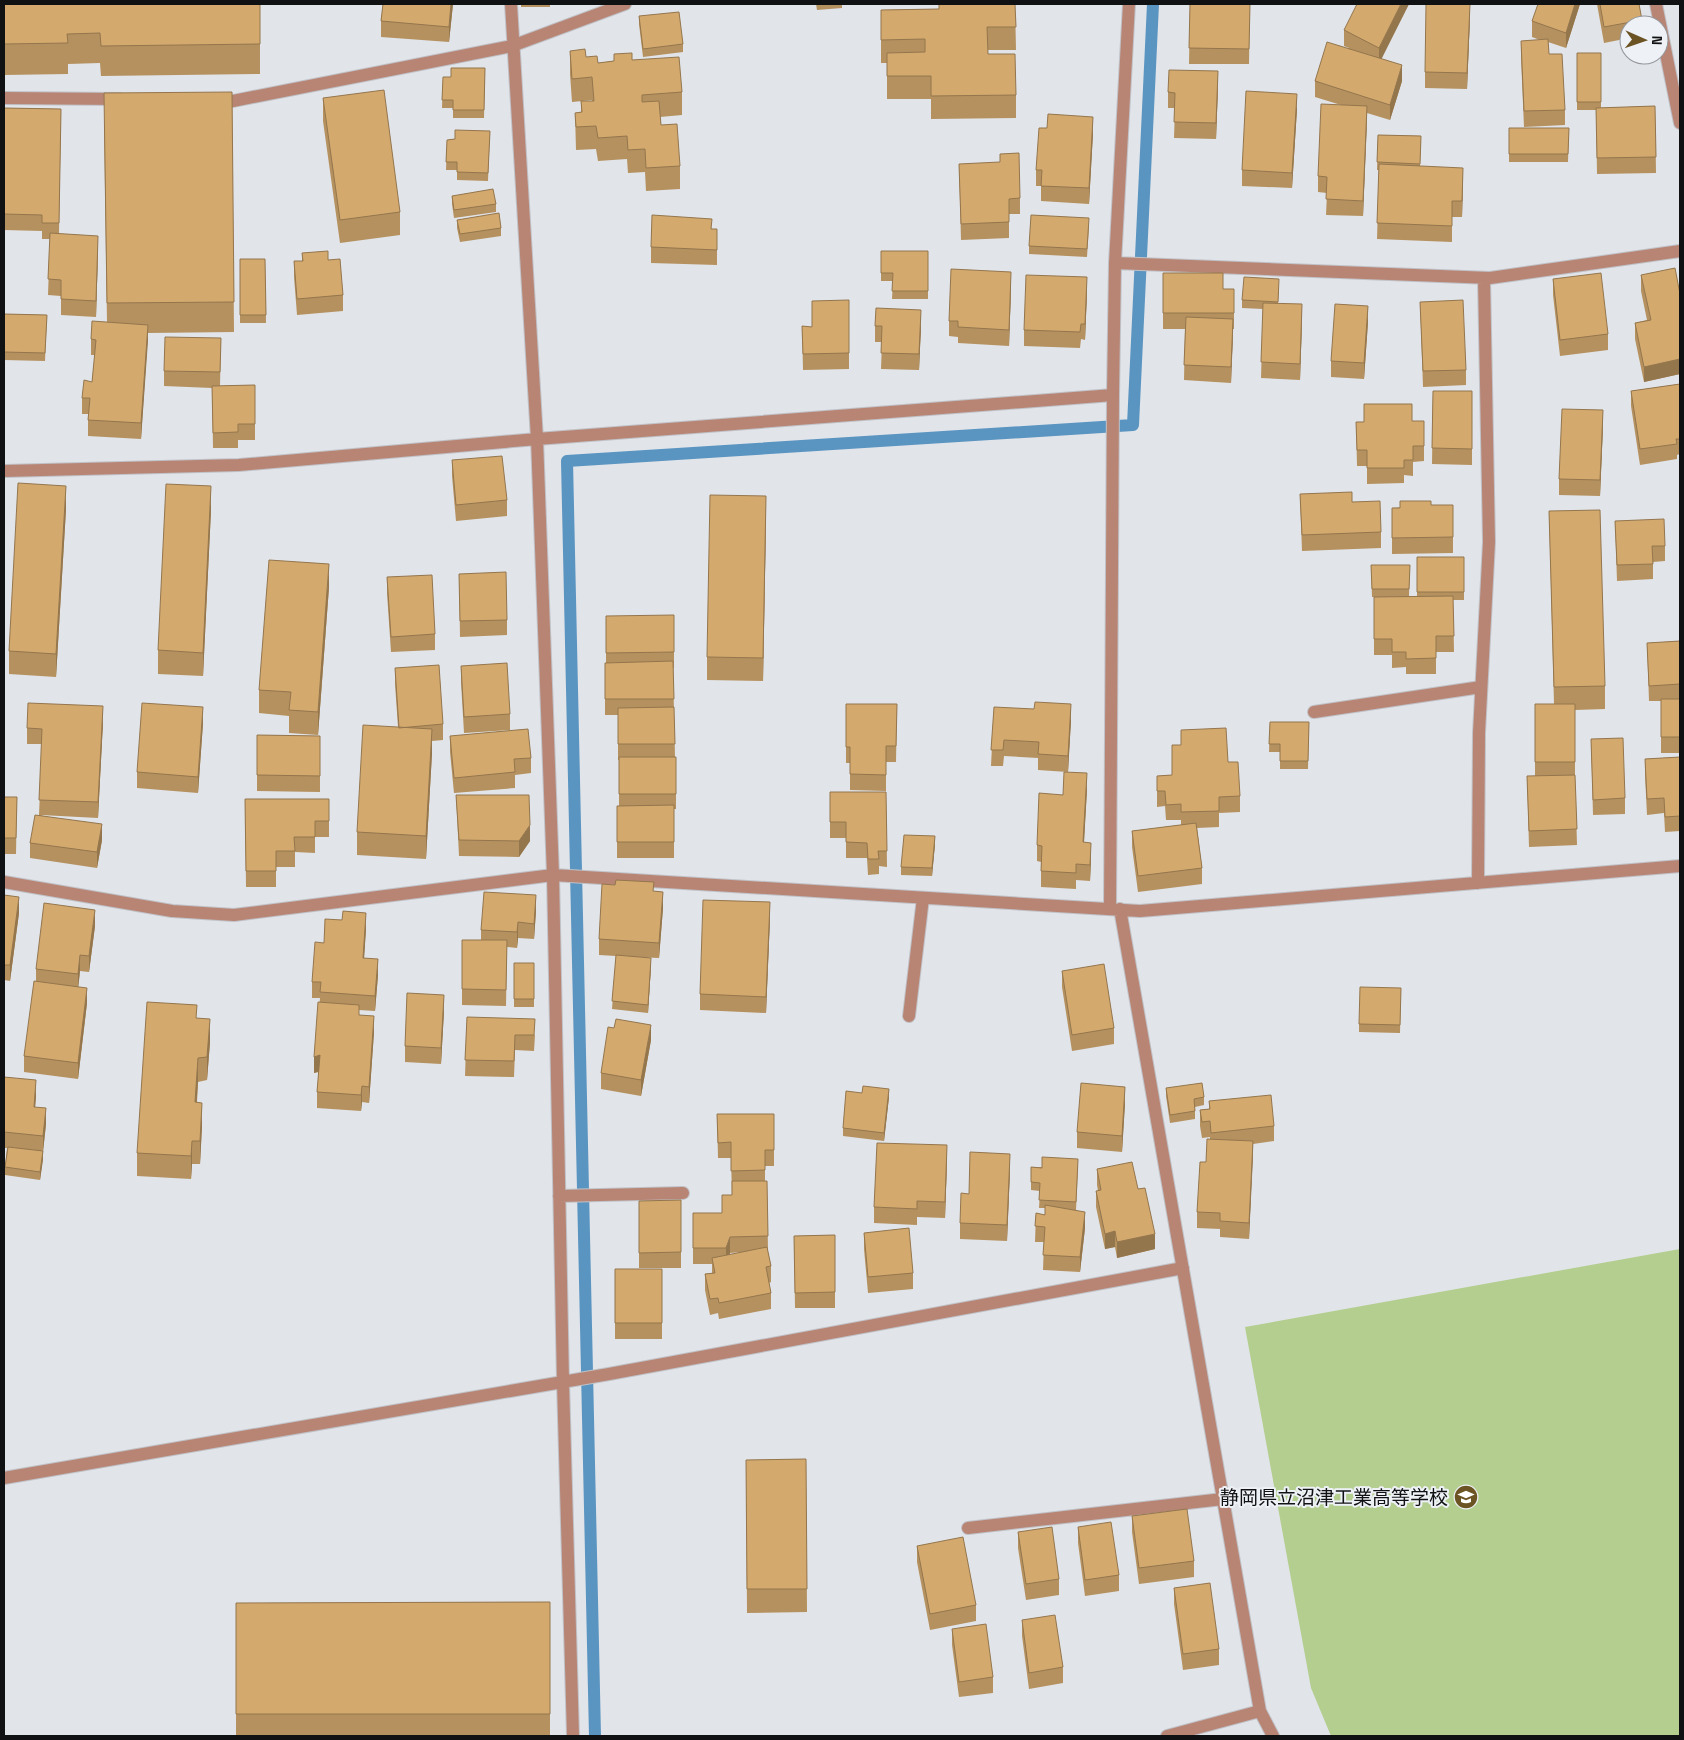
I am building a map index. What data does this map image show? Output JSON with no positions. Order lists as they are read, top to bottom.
{
  "places": {
    "school or university": ["静岡県立沼津工業高等学校"]
  },
  "north": "right"
}
